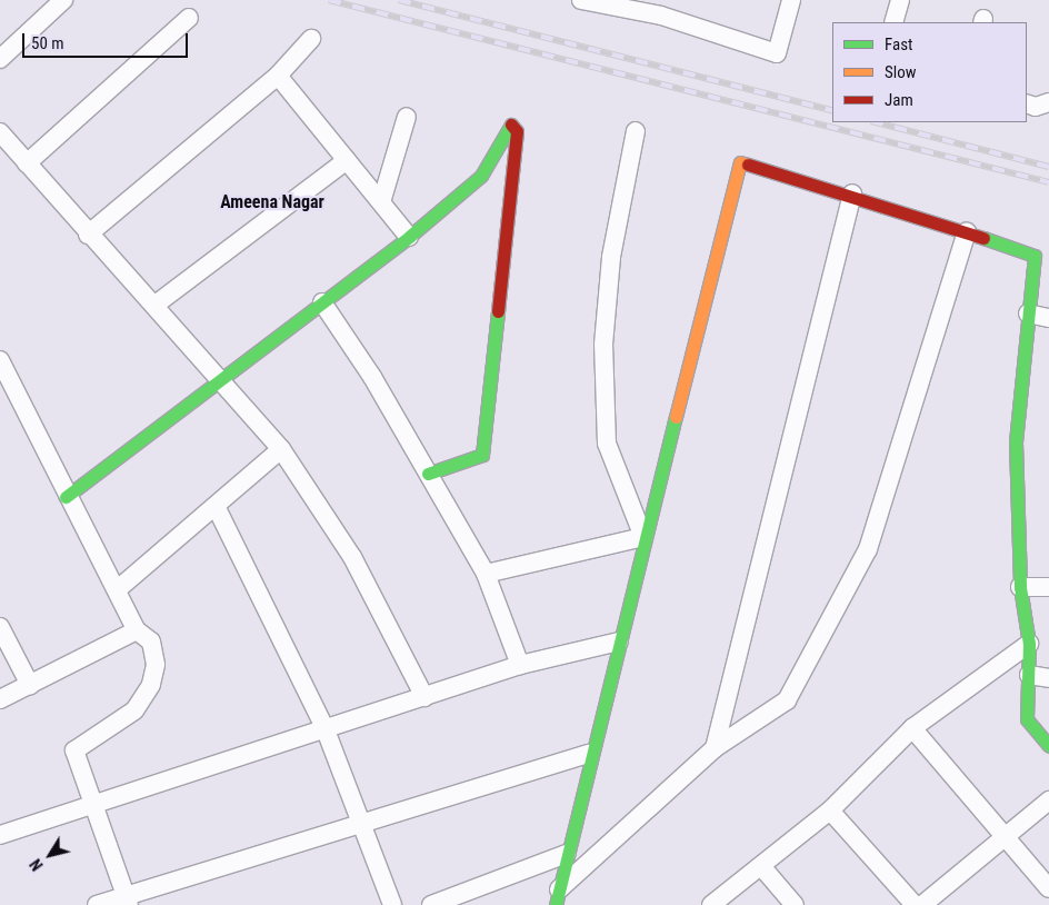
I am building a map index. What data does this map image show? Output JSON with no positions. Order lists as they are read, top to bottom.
{
  "districts": ["Ameena Nagar"],
  "legend": ["Fast", "Slow", "Jam"],
  "scale_bar": "50 m",
  "north": "bottom left"
}
